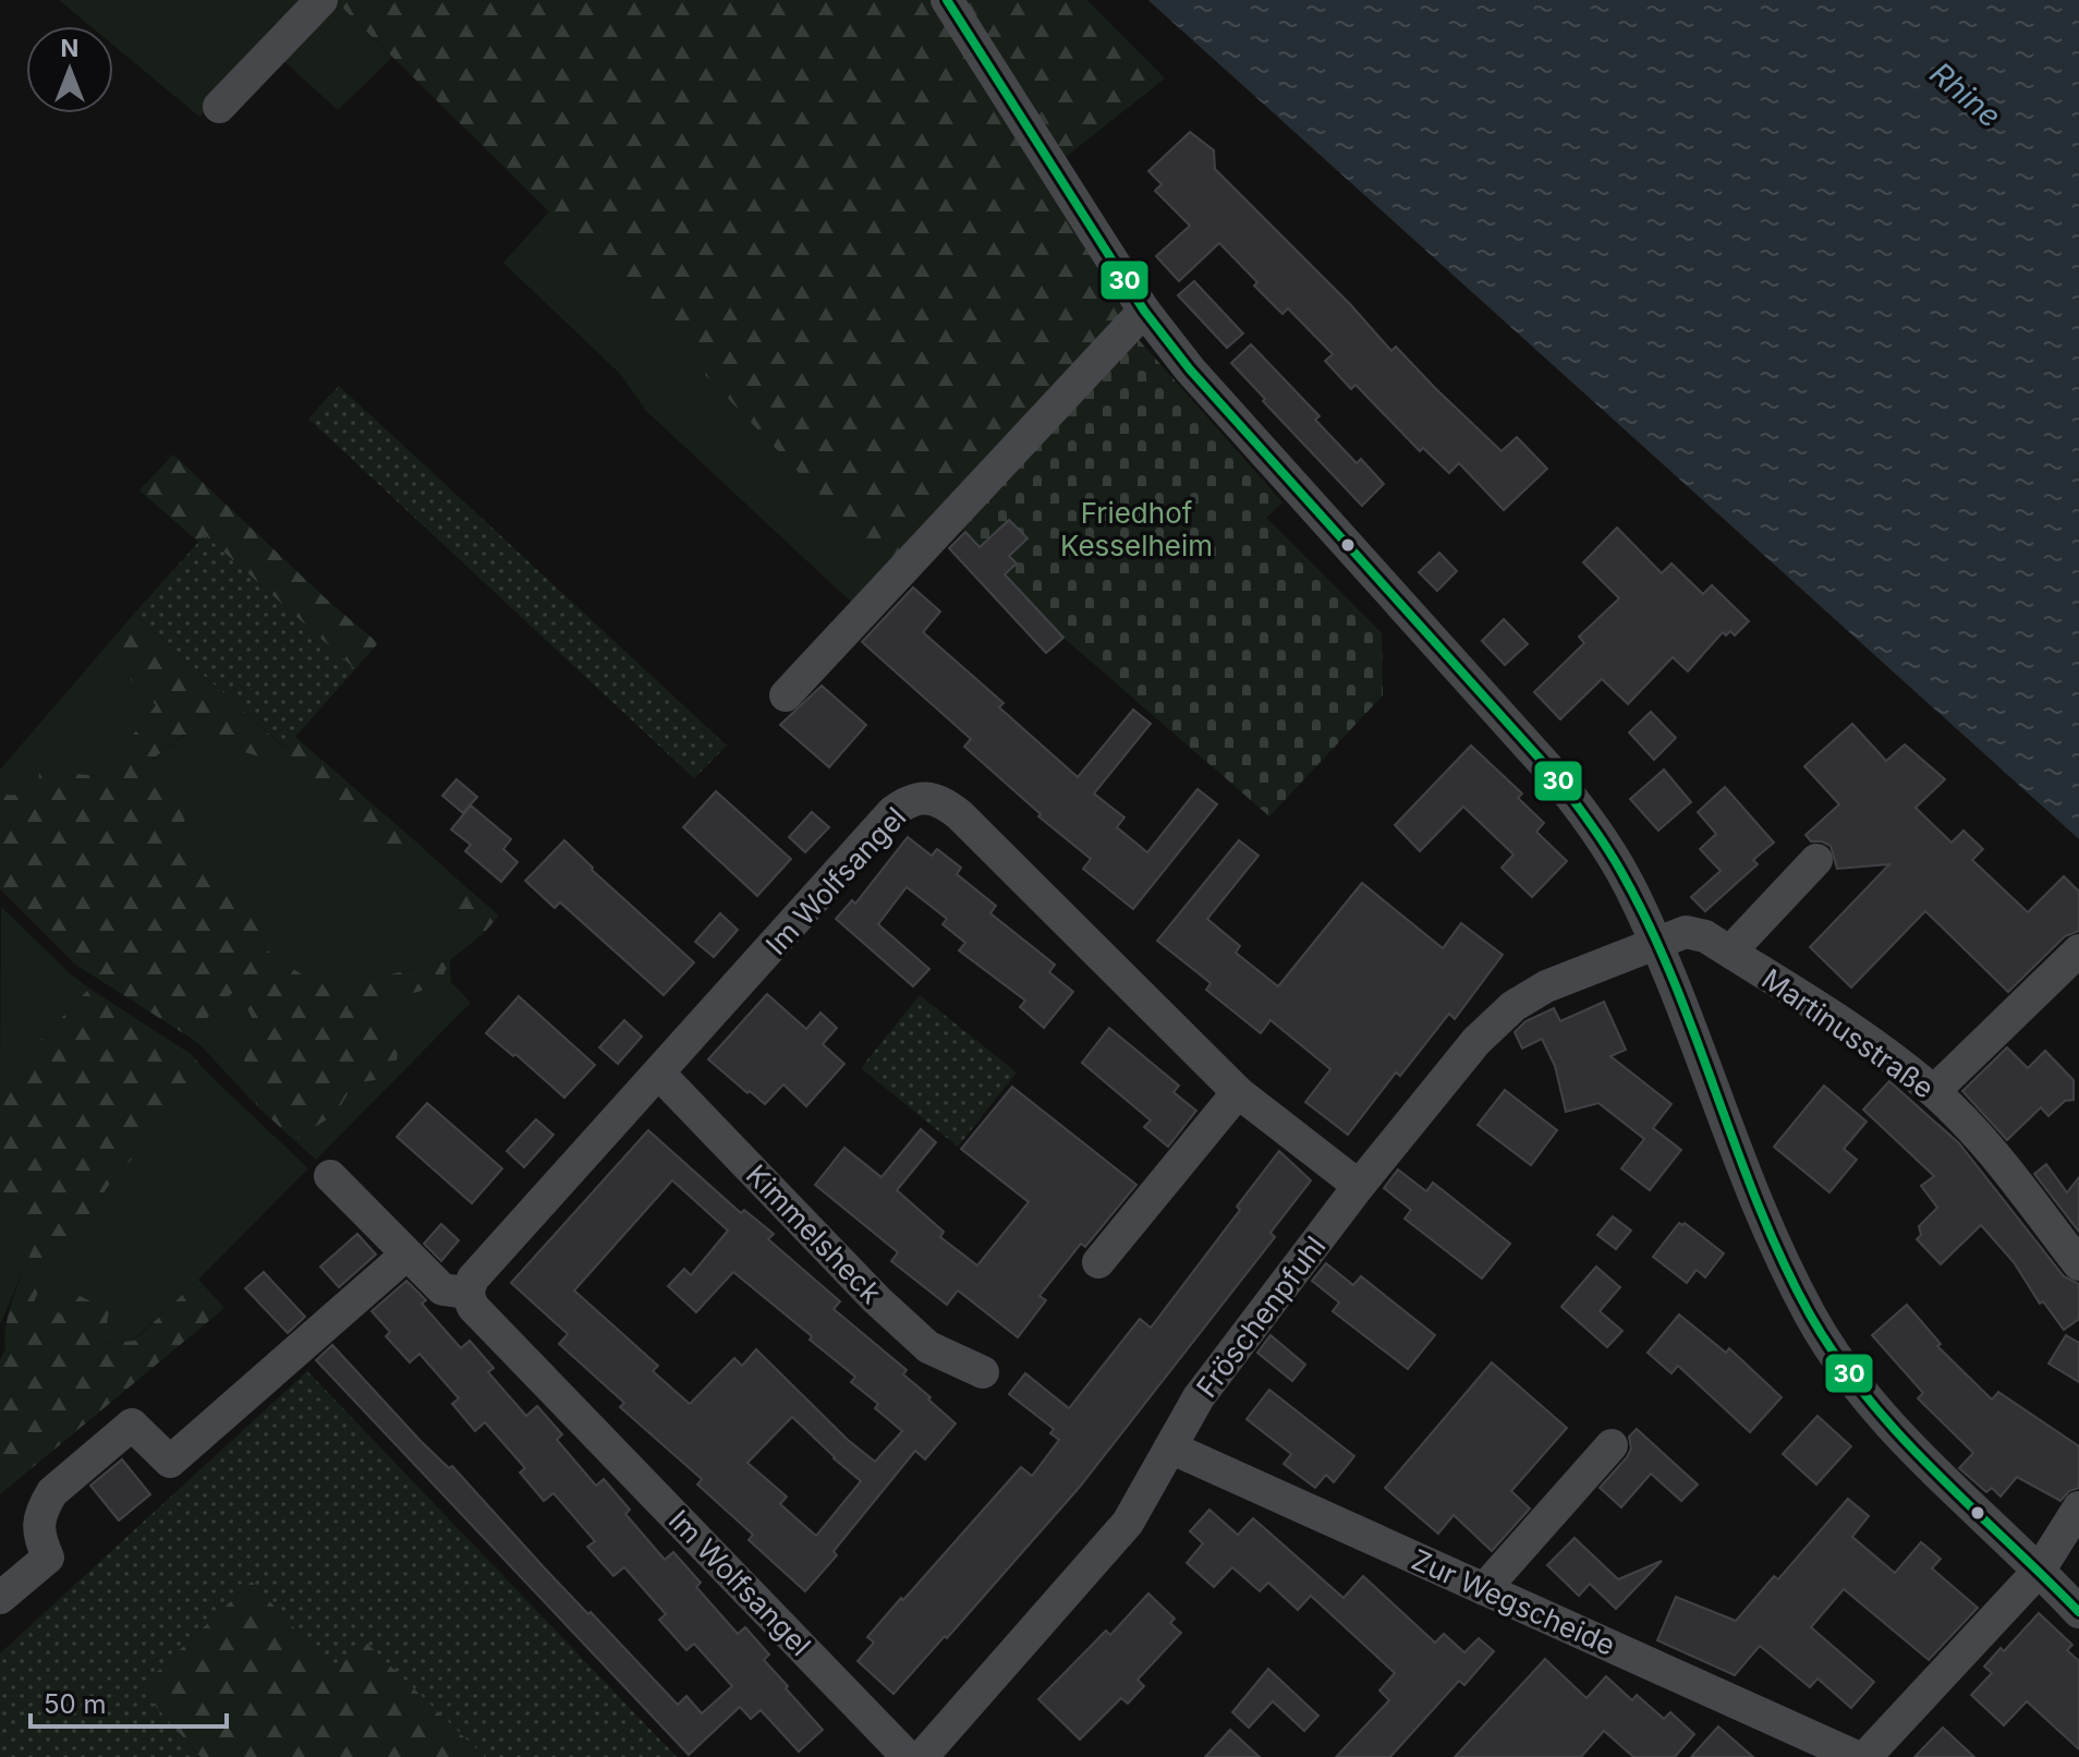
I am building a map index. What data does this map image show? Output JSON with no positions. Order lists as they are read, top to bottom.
{
  "streets": {
    "street": [
      "Im Wolfsangel",
      "Martinusstraße",
      "Kimmelsheck",
      "Fröschenpfuhl",
      "Zur Wegscheide"
    ]
  },
  "crossings": [
    ["Im Wolfsangel", "Kimmelsheck"],
    ["Im Wolfsangel", "Fröschenpfuhl"],
    ["Martinusstraße", "Fröschenpfuhl"],
    ["Fröschenpfuhl", "Zur Wegscheide"]
  ],
  "water": ["Rhine"],
  "parks": ["Friedhof Kesselheim"],
  "lines": ["transit line 30"],
  "scale_bar": "50 m",
  "north": "top"
}
